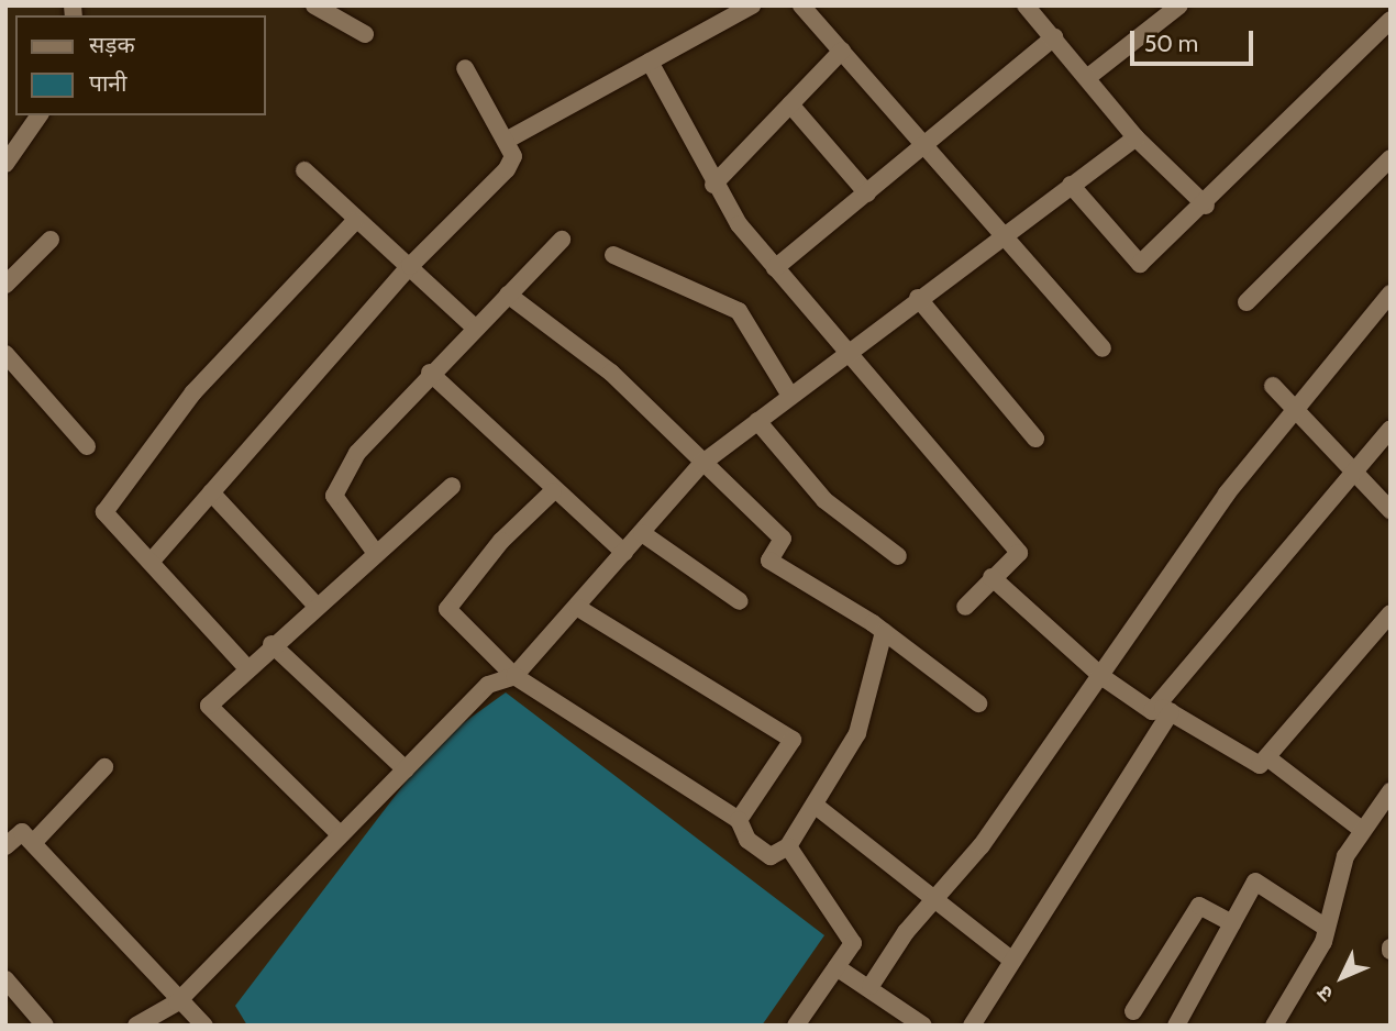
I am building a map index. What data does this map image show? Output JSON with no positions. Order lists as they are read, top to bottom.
{
  "legend": ["सड़क", "पानी"],
  "scale_bar": "50 m",
  "north": "bottom left"
}
